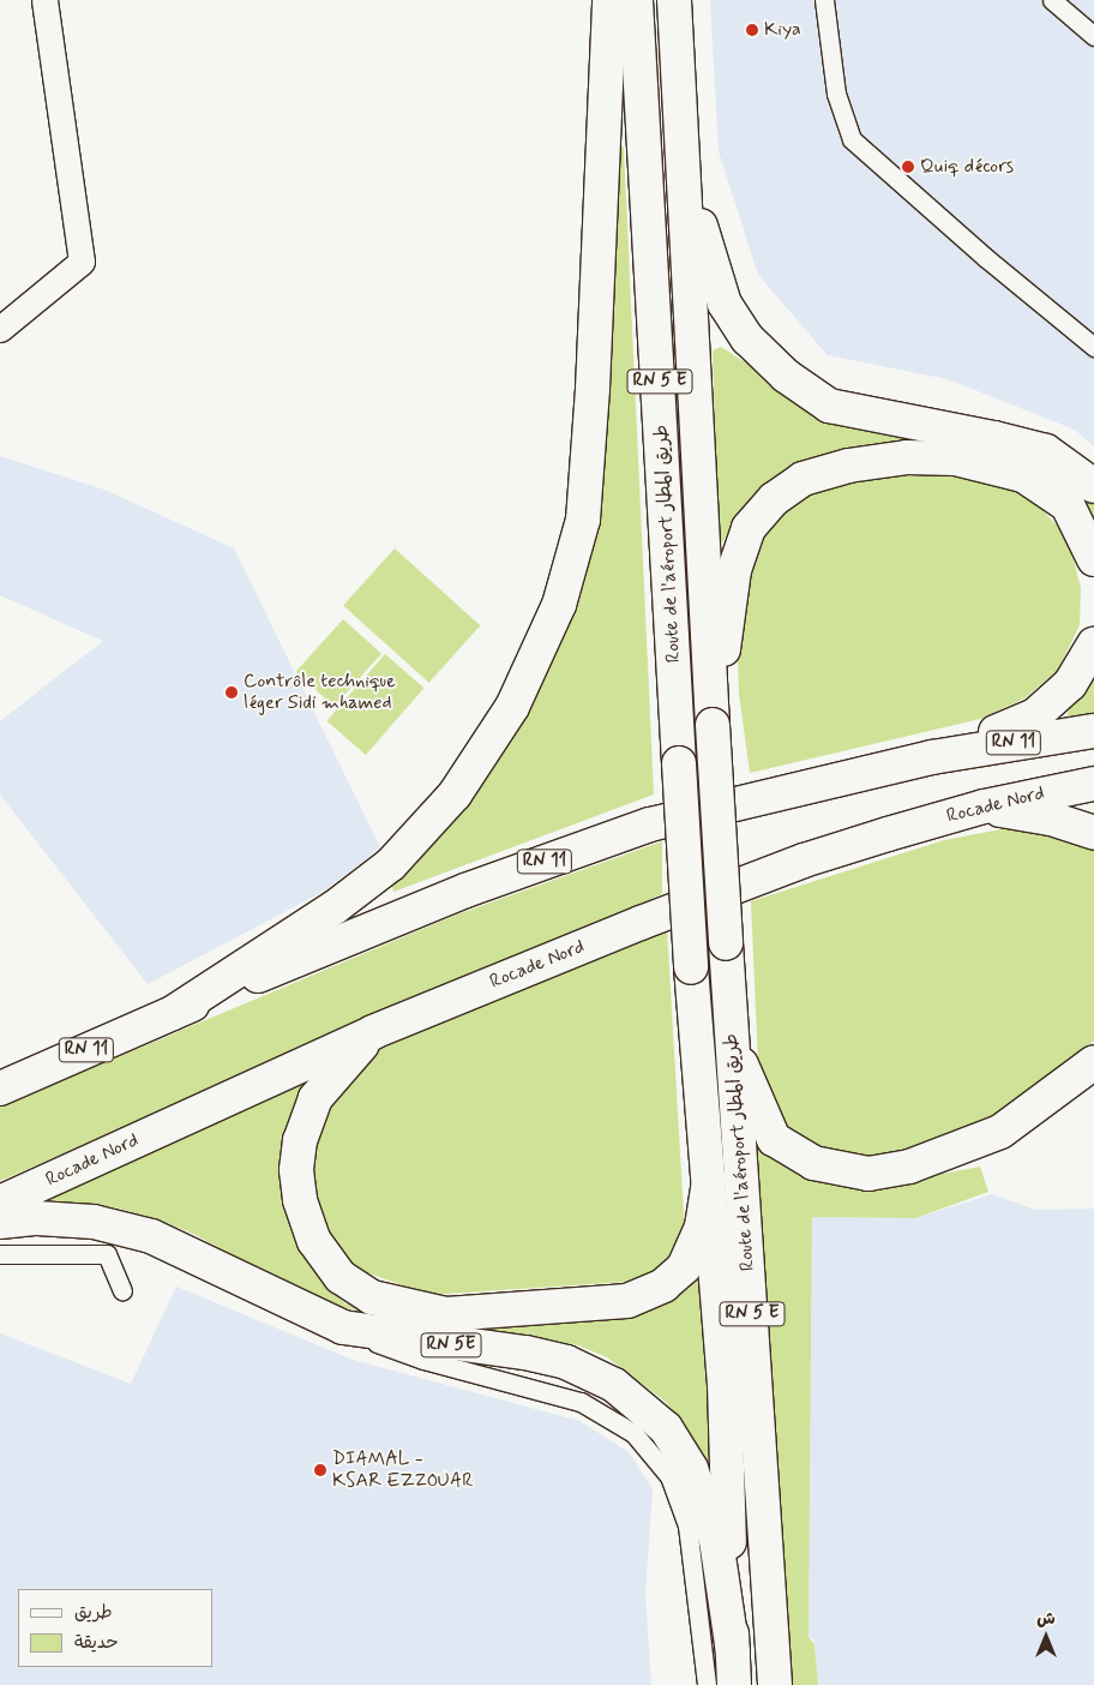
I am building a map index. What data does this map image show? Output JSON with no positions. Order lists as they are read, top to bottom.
{
  "streets": {
    "highway": [
      "RN 5 E",
      "Route de l'aéroport طريق المطار",
      "RN 11",
      "Rocade Nord",
      "RN 5E"
    ]
  },
  "crossings": [
    ["Route de l'aéroport طريق المطار", "RN 5E"]
  ],
  "places": [
    "Kiya",
    "Quiq décors",
    "Contrôle technique léger Sidi mhamed",
    "DIAMAL - KSAR EZZOUAR"
  ],
  "legend": ["طريق", "حديقة"],
  "north": "top"
}
